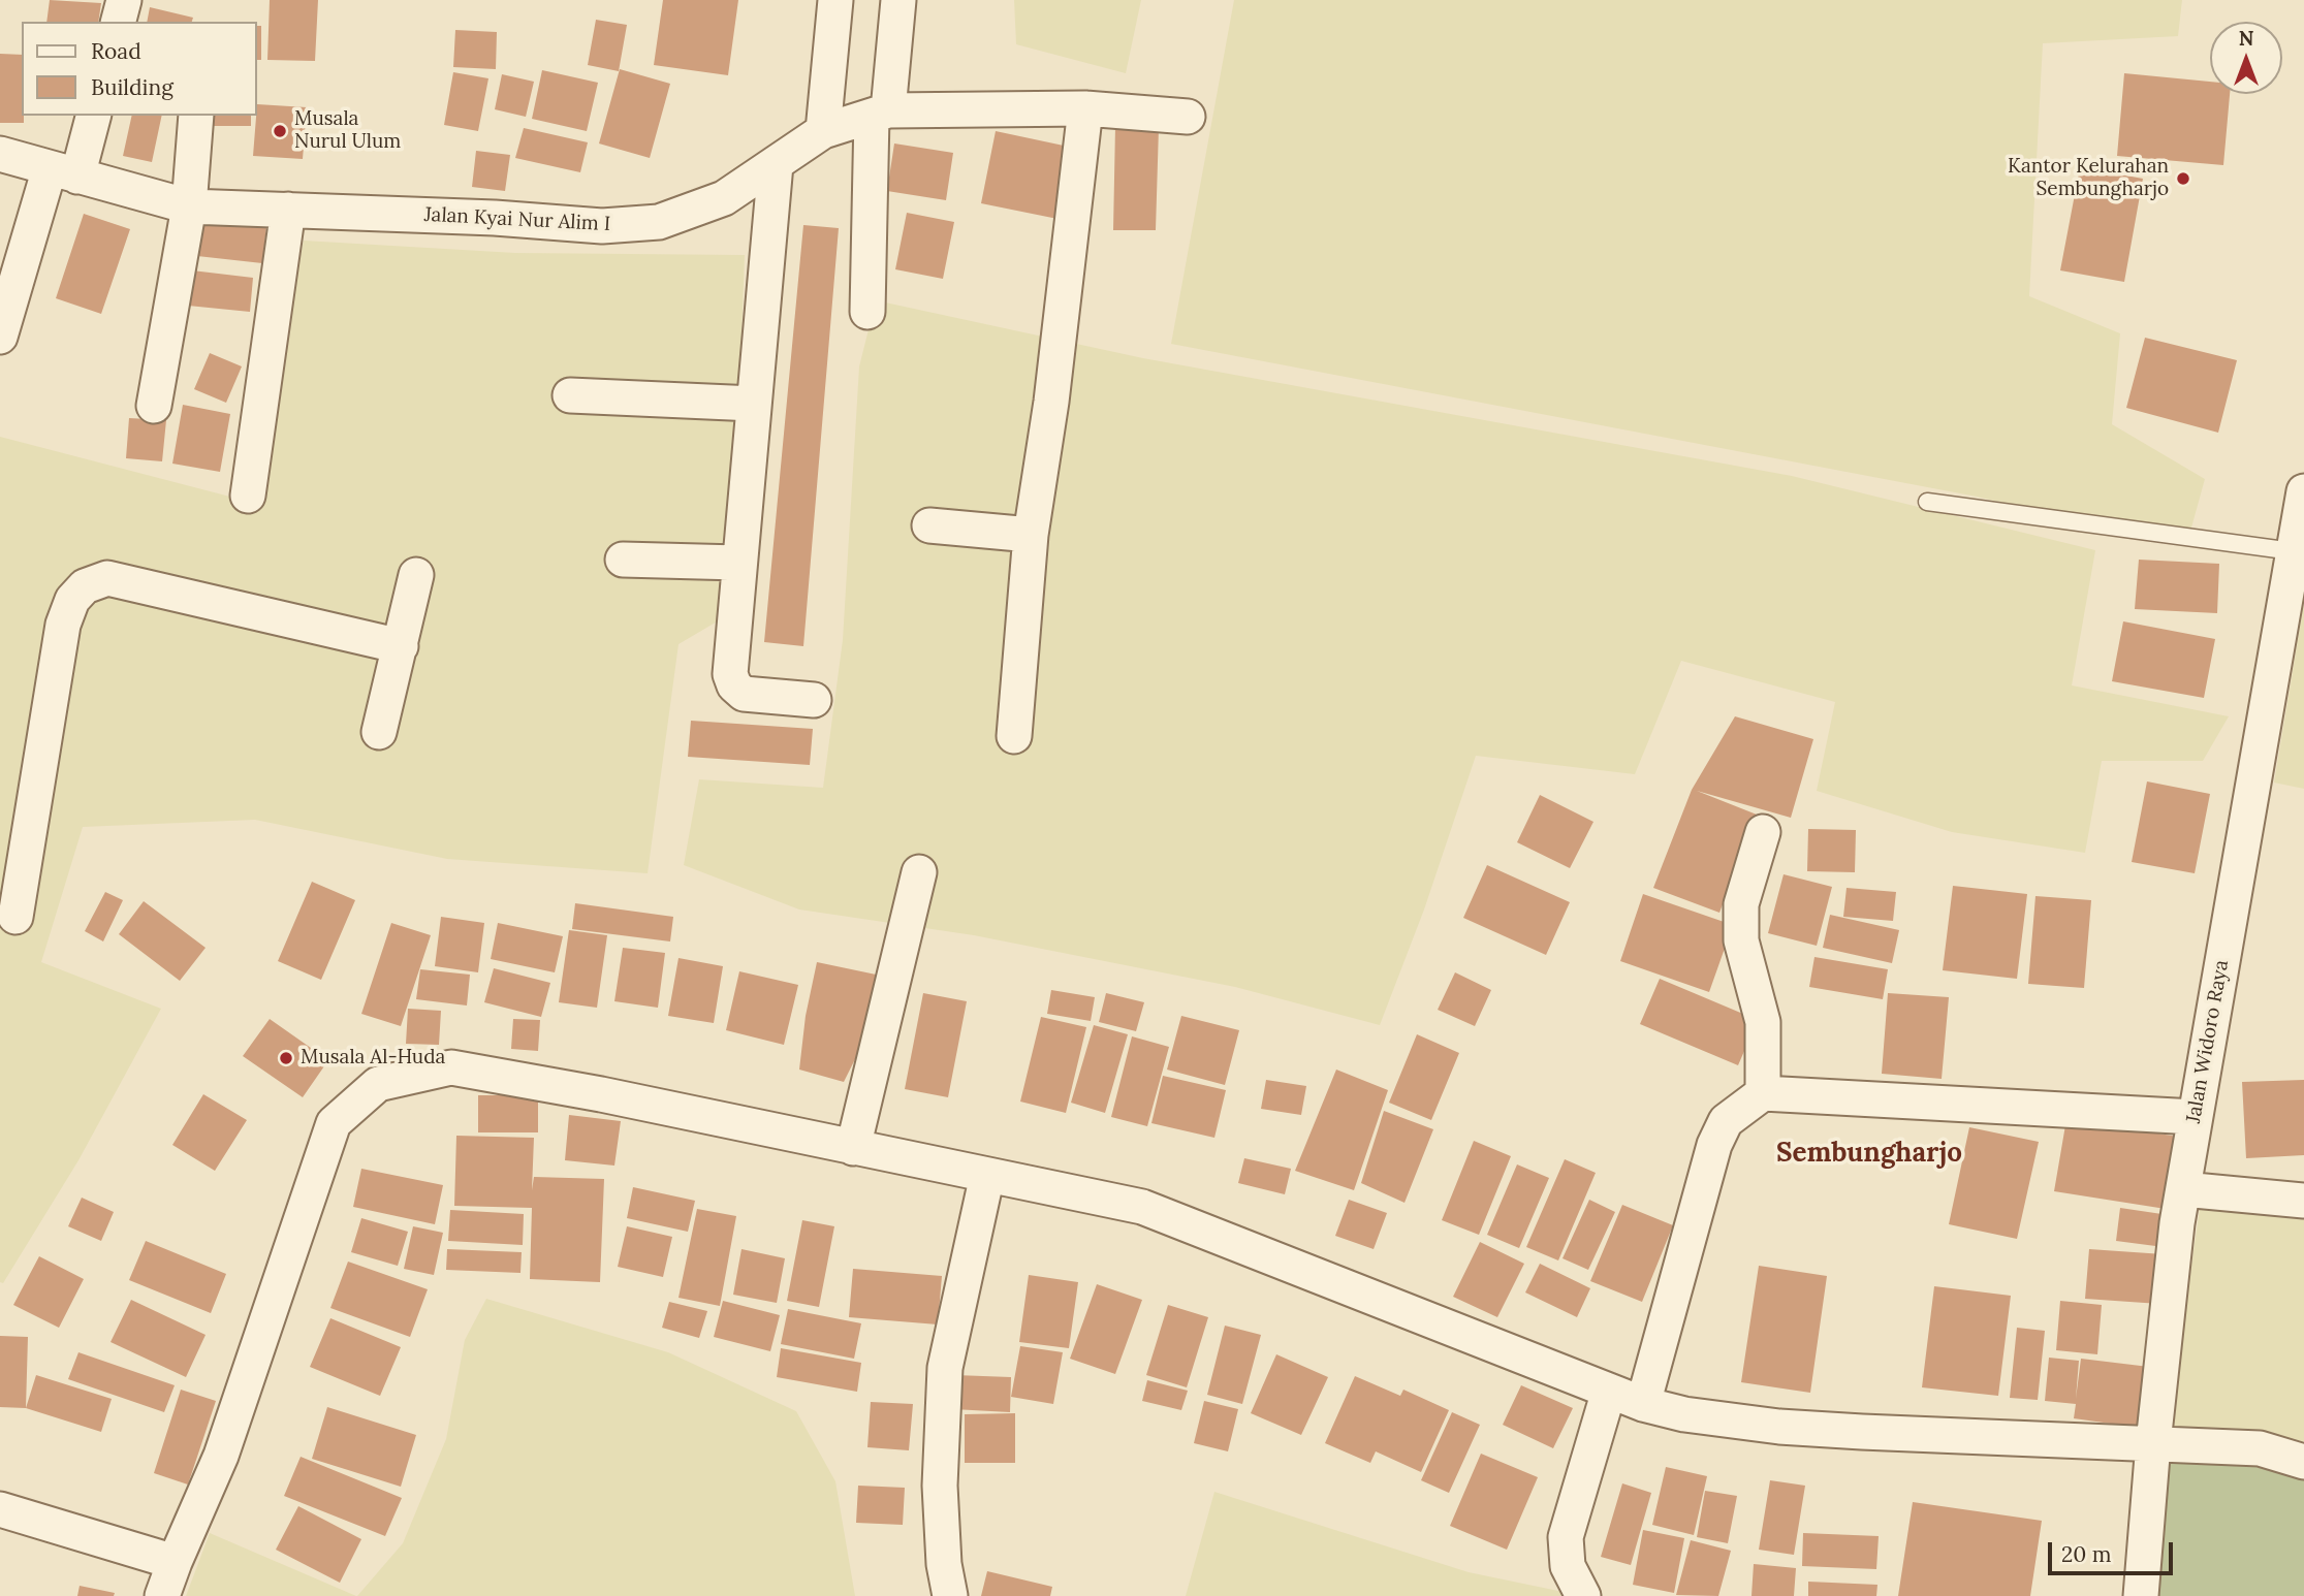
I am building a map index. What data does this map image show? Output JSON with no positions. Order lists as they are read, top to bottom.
{
  "streets": {
    "street": ["Jalan Kyai Nur Alim I", "Jalan Widoro Raya"]
  },
  "districts": ["Sembungharjo"],
  "places": ["Musala Nurul Ulum", "Kantor Kelurahan Sembungharjo", "Musala Al-Huda"],
  "legend": ["Road", "Building"],
  "scale_bar": "20 m",
  "north": "top"
}
